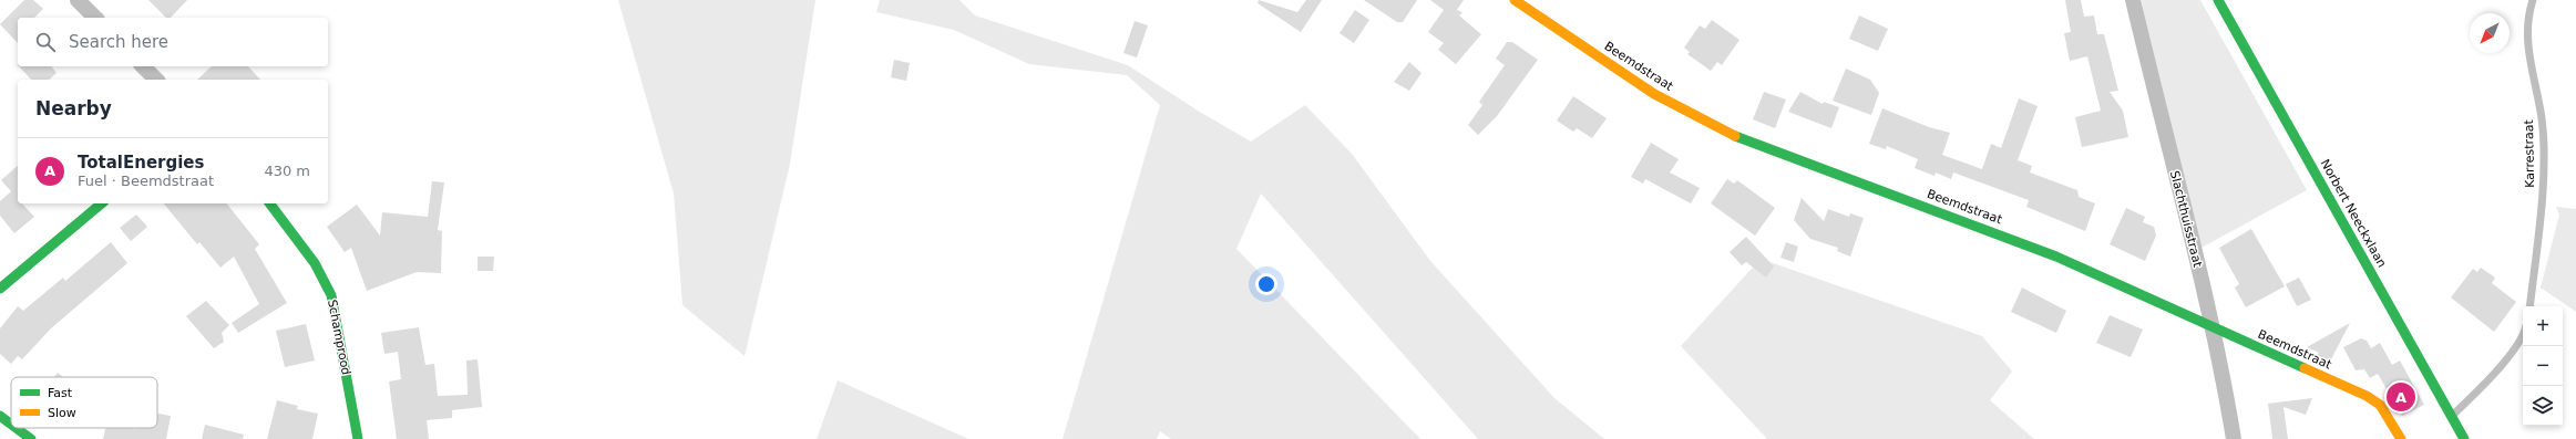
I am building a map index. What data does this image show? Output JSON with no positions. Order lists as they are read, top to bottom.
{
  "streets": {
    "street": [
      "Beemdstraat",
      "Norbert Neeckxlaan",
      "Slachthuisstraat",
      "Schamprood"
    ],
    "lane": ["Karrestraat"]
  },
  "crossings": [
    ["Beemdstraat", "Slachthuisstraat"]
  ],
  "legend": ["Fast", "Slow"],
  "north": "bottom left",
  "page": {
    "search": "Search here",
    "heading": "Nearby",
    "list": [
      {
        "mark": "A",
        "name": "TotalEnergies",
        "note": "Fuel · Beemdstraat",
        "value": "430 m"
      }
    ],
    "map_buttons": ["+", "−"],
    "pins": "A"
  }
}
